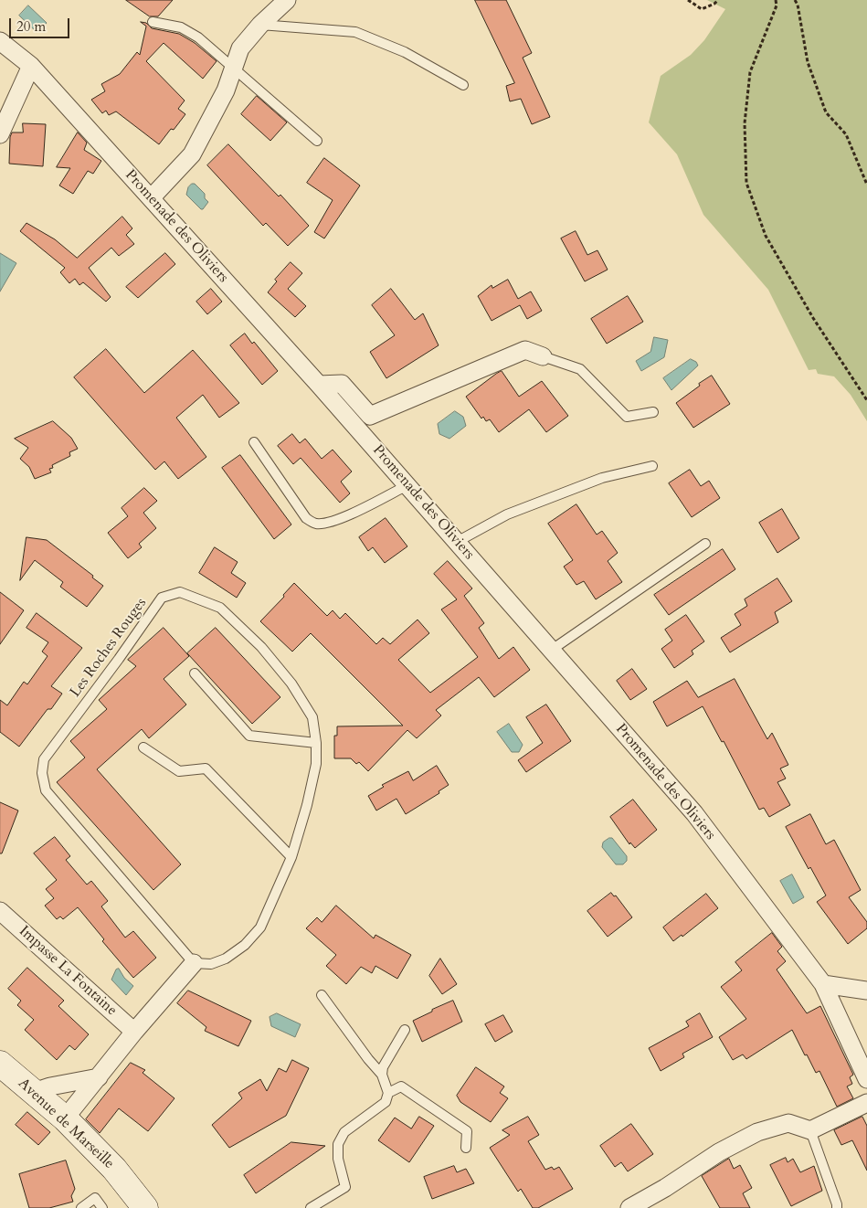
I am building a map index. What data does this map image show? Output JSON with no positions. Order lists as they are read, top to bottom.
{
  "streets": {
    "street": ["Promenade des Oliviers", "Impasse La Fontaine", "Avenue de Marseille"],
    "lane": ["Les Roches Rouges"]
  },
  "scale_bar": "20 m"
}
